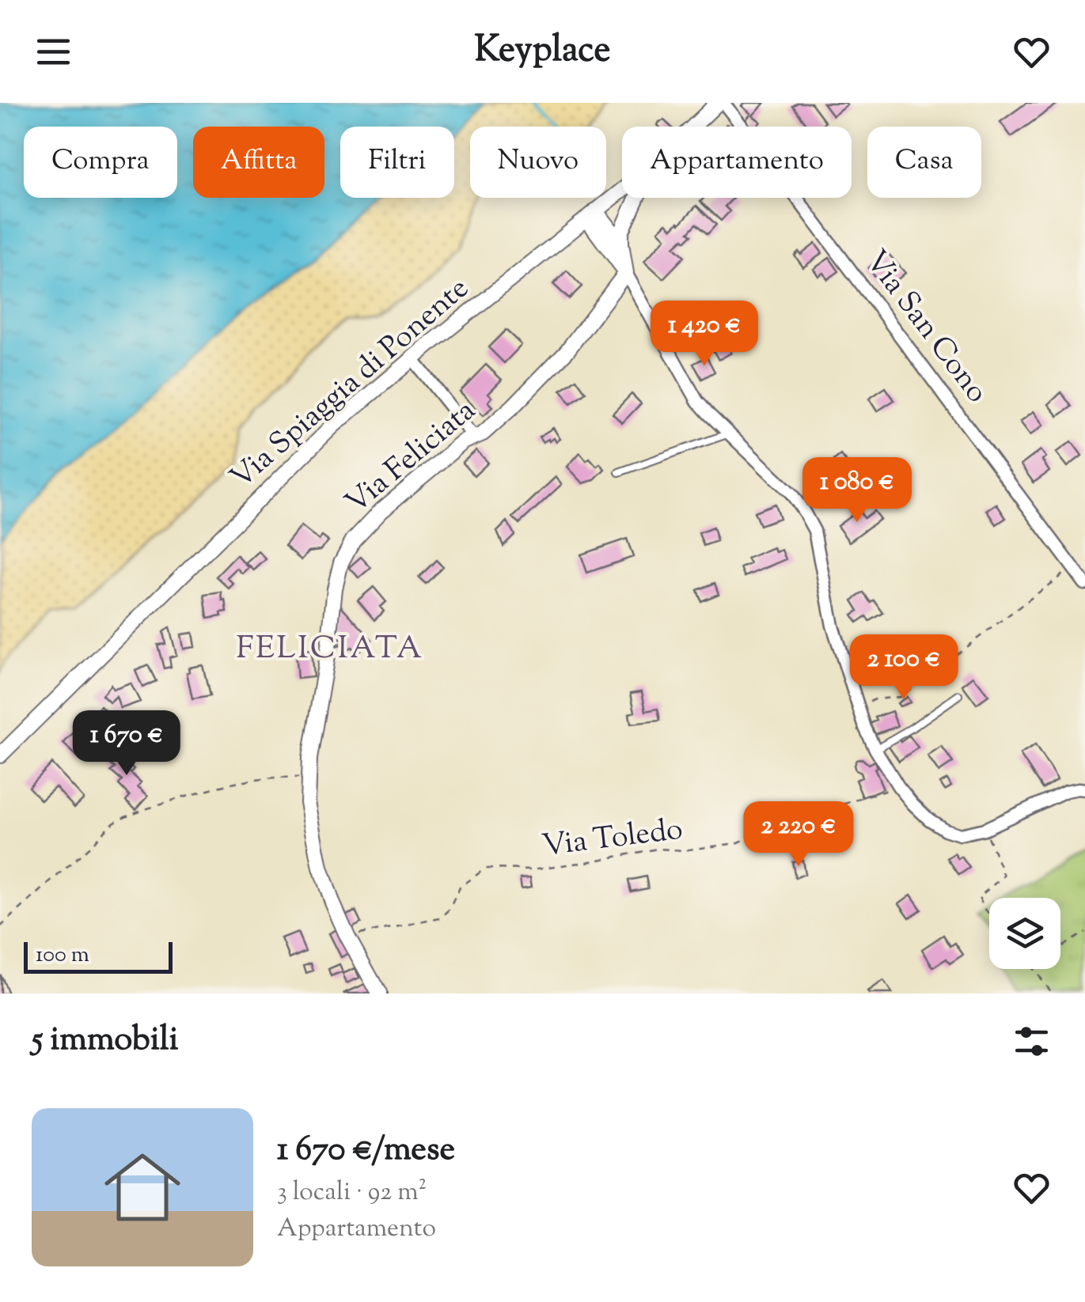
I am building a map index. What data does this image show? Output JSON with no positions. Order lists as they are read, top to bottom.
{
  "streets": {
    "street": ["Via San Cono", "Via Spiaggia di Ponente", "Via Feliciata"],
    "path": ["Via Toledo"]
  },
  "crossings": [
    ["Via San Cono", "Via Spiaggia di Ponente"],
    ["Via Feliciata", "Via Toledo"]
  ],
  "districts": ["FELICIATA"],
  "scale_bar": "100 m",
  "page": {
    "header": "Keyplace",
    "chip": [
      "Compra",
      "Affitta",
      "Filtri",
      "Nuovo",
      "Appartamento",
      "Casa"
    ],
    "price": [
      "1 420 €",
      "1 080 €",
      "2 100 €",
      "1 670 €",
      "2 220 €"
    ],
    "scale": "100 m",
    "heading": "5 immobili",
    "list": [
      {
        "name": "1 670 €/mese",
        "note": "3 locali · 92 m² · Appartamento"
      }
    ]
  }
}
